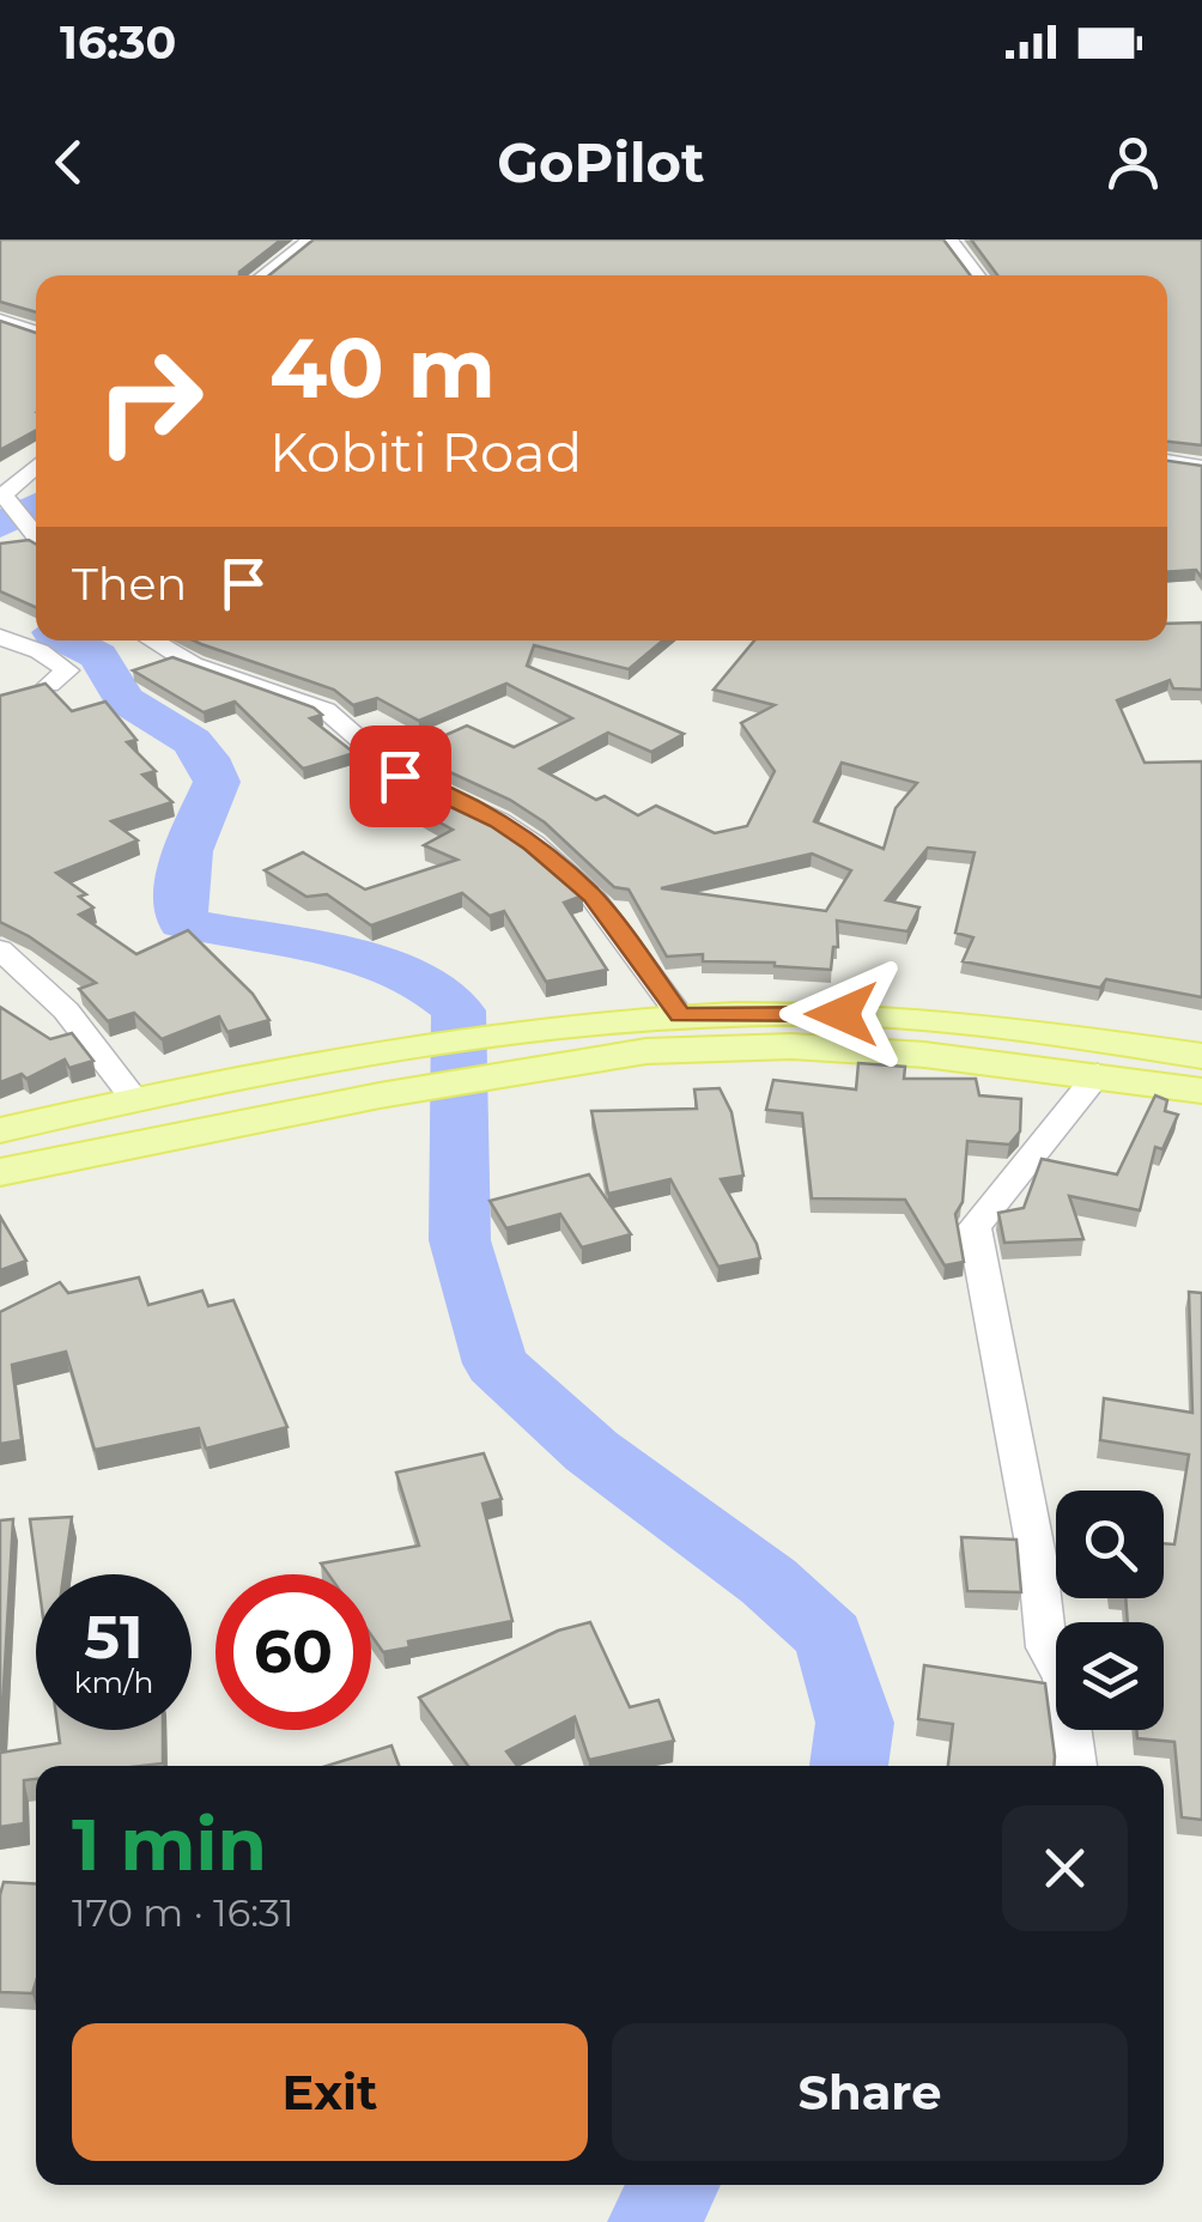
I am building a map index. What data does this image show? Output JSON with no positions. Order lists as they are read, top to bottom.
{
  "page": {
    "status": "16:30",
    "header": "GoPilot",
    "turn": ["40 m", "Kobiti Road"],
    "then": "Then",
    "speed": "51 km/h",
    "limit": "60",
    "heading": ["1 min", "170 m · 16:31"],
    "buttons": ["Exit", "Share"]
  }
}
